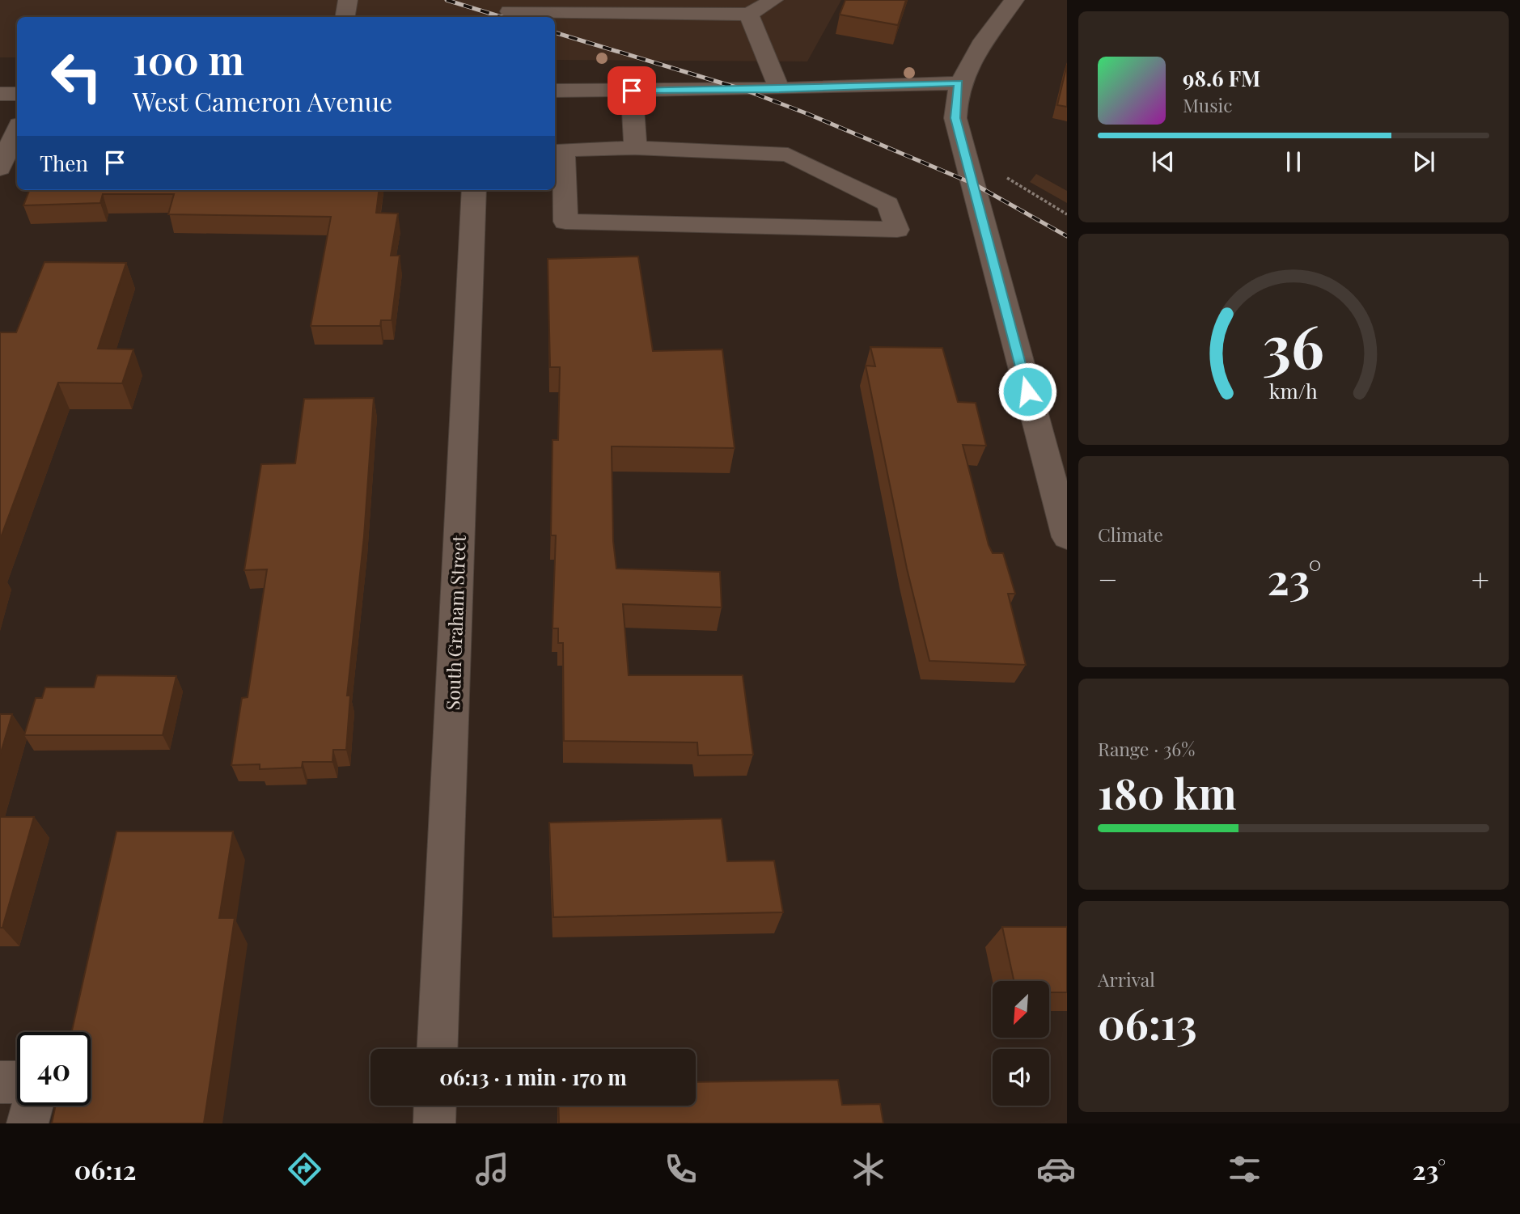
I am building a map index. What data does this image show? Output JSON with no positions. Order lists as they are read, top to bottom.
{
  "streets": {
    "street": ["South Graham Street"]
  },
  "north": "bottom left",
  "page": {
    "turn": ["100 m", "West Cameron Avenue"],
    "song": ["98.6 FM", "Music"],
    "then": "Then",
    "tile": [
      "Climate",
      ["Range · 36%", "180 km"],
      ["Arrival", "06:13"]
    ],
    "heat": ["−", "23°", "+"],
    "limit": "40",
    "trip": "06:13 · 1 min · 170 m",
    "tabs": ["06:12", "23°"],
    "gauge": ["36", "km/h"]
  }
}
